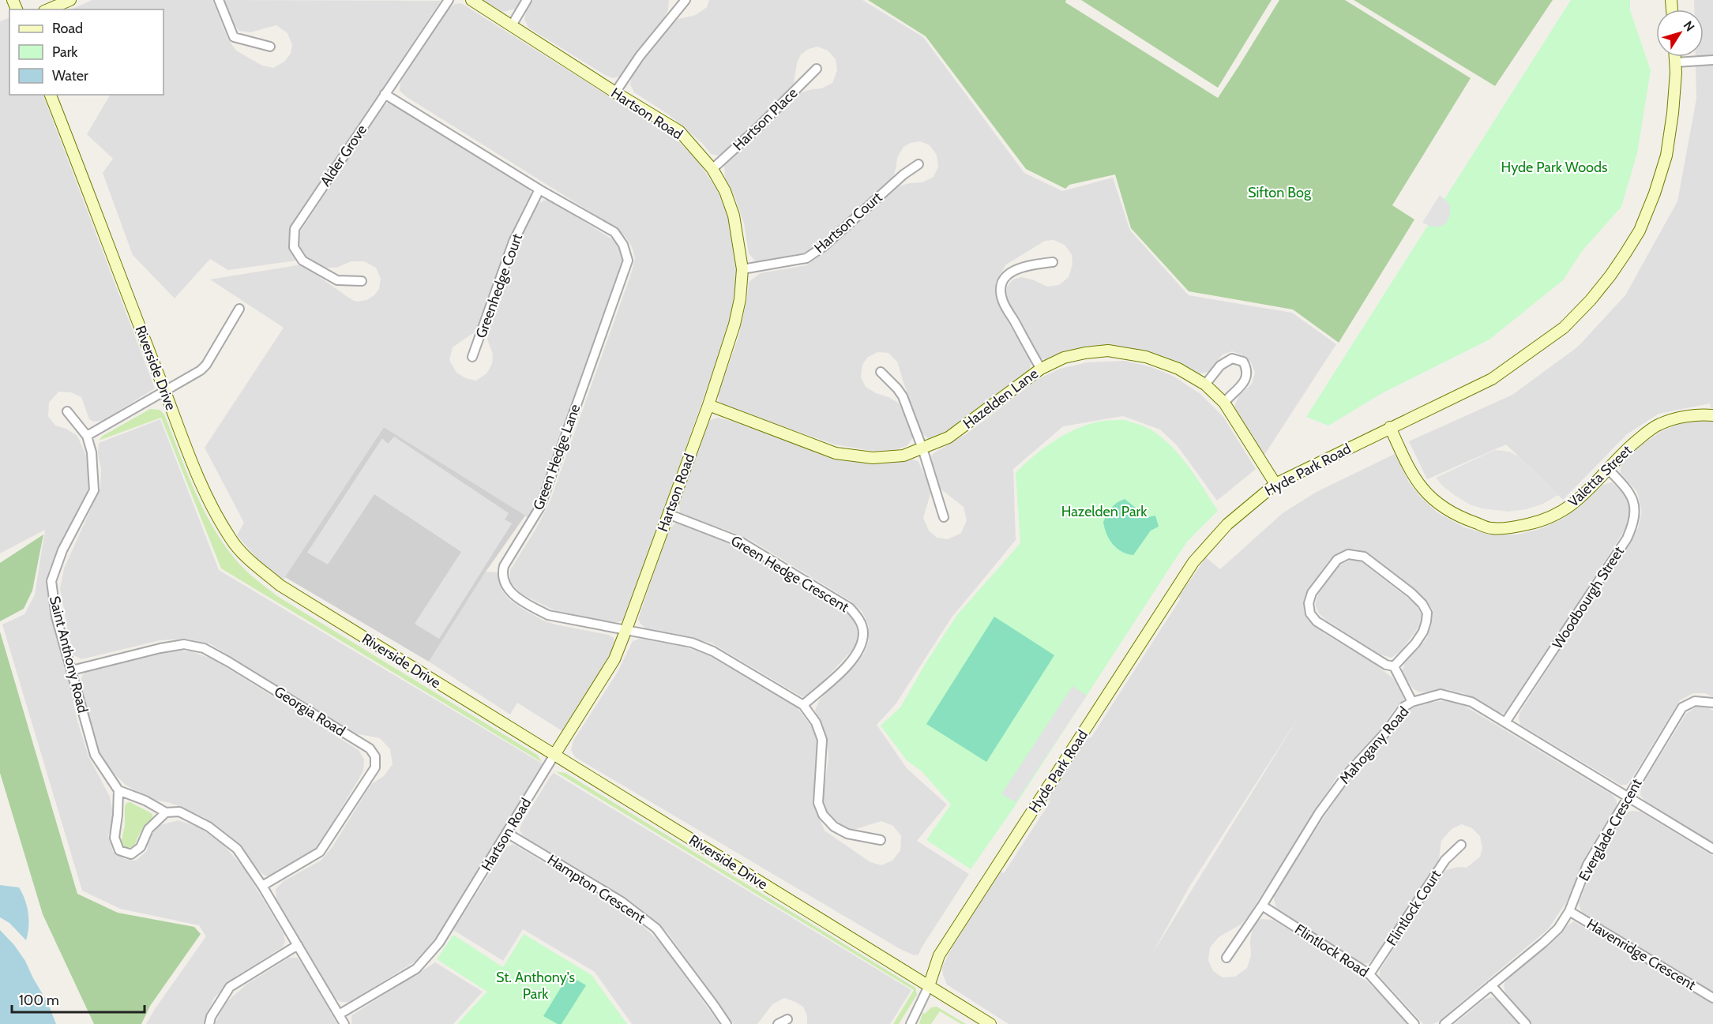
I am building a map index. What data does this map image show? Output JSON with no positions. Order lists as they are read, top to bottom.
{
  "streets": {
    "main road": [
      "Hartson Road",
      "Riverside Drive",
      "Hazelden Lane",
      "Hyde Park Road",
      "Valetta Street"
    ],
    "street": [
      "Hartson Place",
      "Alder Grove",
      "Hartson Court",
      "Greenhedge Court",
      "Green Hedge Lane",
      "Green Hedge Crescent",
      "Woodbourgh Street",
      "Saint Anthony Road",
      "Georgia Road",
      "Mahogany Road",
      "Everglade Crescent",
      "Hampton Crescent",
      "Flintlock Court",
      "Flintlock Road",
      "Havenridge Crescent"
    ]
  },
  "crossings": [
    ["Hartson Road", "Hartson Place"],
    ["Hartson Road", "Hartson Court"],
    ["Hartson Road", "Riverside Drive"],
    ["Hartson Road", "Hazelden Lane"],
    ["Hartson Road", "Green Hedge Lane"],
    ["Hartson Road", "Green Hedge Crescent"],
    ["Hartson Road", "Hampton Crescent"],
    ["Alder Grove", "Green Hedge Lane"],
    ["Greenhedge Court", "Green Hedge Lane"],
    ["Riverside Drive", "Hyde Park Road"],
    ["Hazelden Lane", "Hyde Park Road"],
    ["Green Hedge Lane", "Green Hedge Crescent"],
    ["Hyde Park Road", "Valetta Street"],
    ["Valetta Street", "Woodbourgh Street"],
    ["Woodbourgh Street", "Mahogany Road"],
    ["Saint Anthony Road", "Georgia Road"],
    ["Mahogany Road", "Everglade Crescent"],
    ["Mahogany Road", "Flintlock Road"],
    ["Everglade Crescent", "Havenridge Crescent"],
    ["Flintlock Court", "Flintlock Road"]
  ],
  "parks": [
    "Hyde Park Woods",
    "Sifton Bog",
    "Hazelden Park",
    "St. Anthony's Park"
  ],
  "legend": ["Road", "Park", "Water"],
  "scale_bar": "100 m",
  "north": "top right"
}
